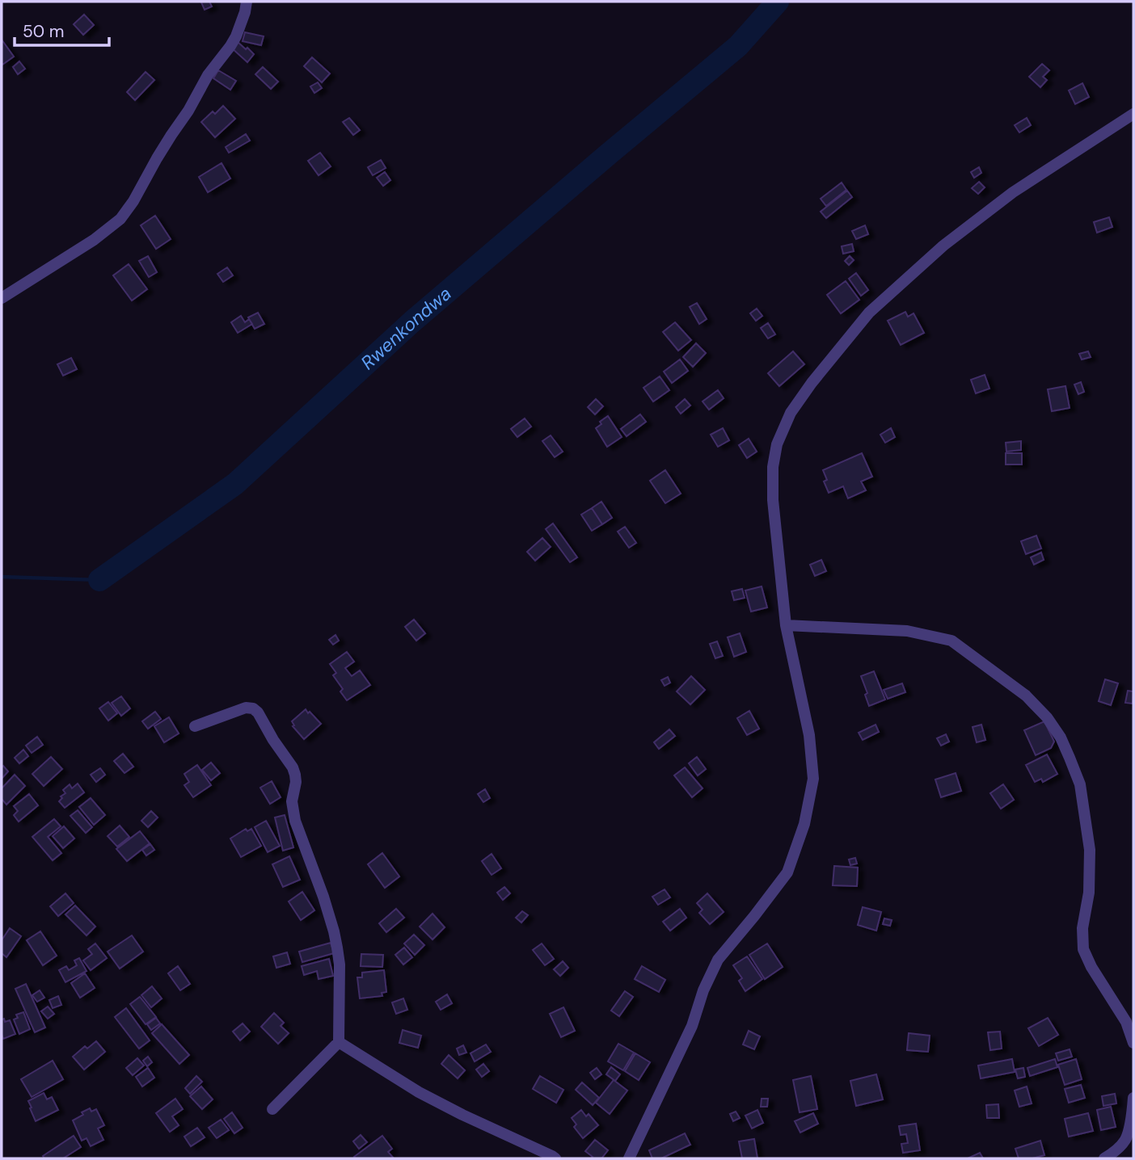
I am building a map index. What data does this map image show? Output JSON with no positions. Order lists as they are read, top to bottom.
{
  "water": ["Rwenkondwa"],
  "scale_bar": "50 m"
}
